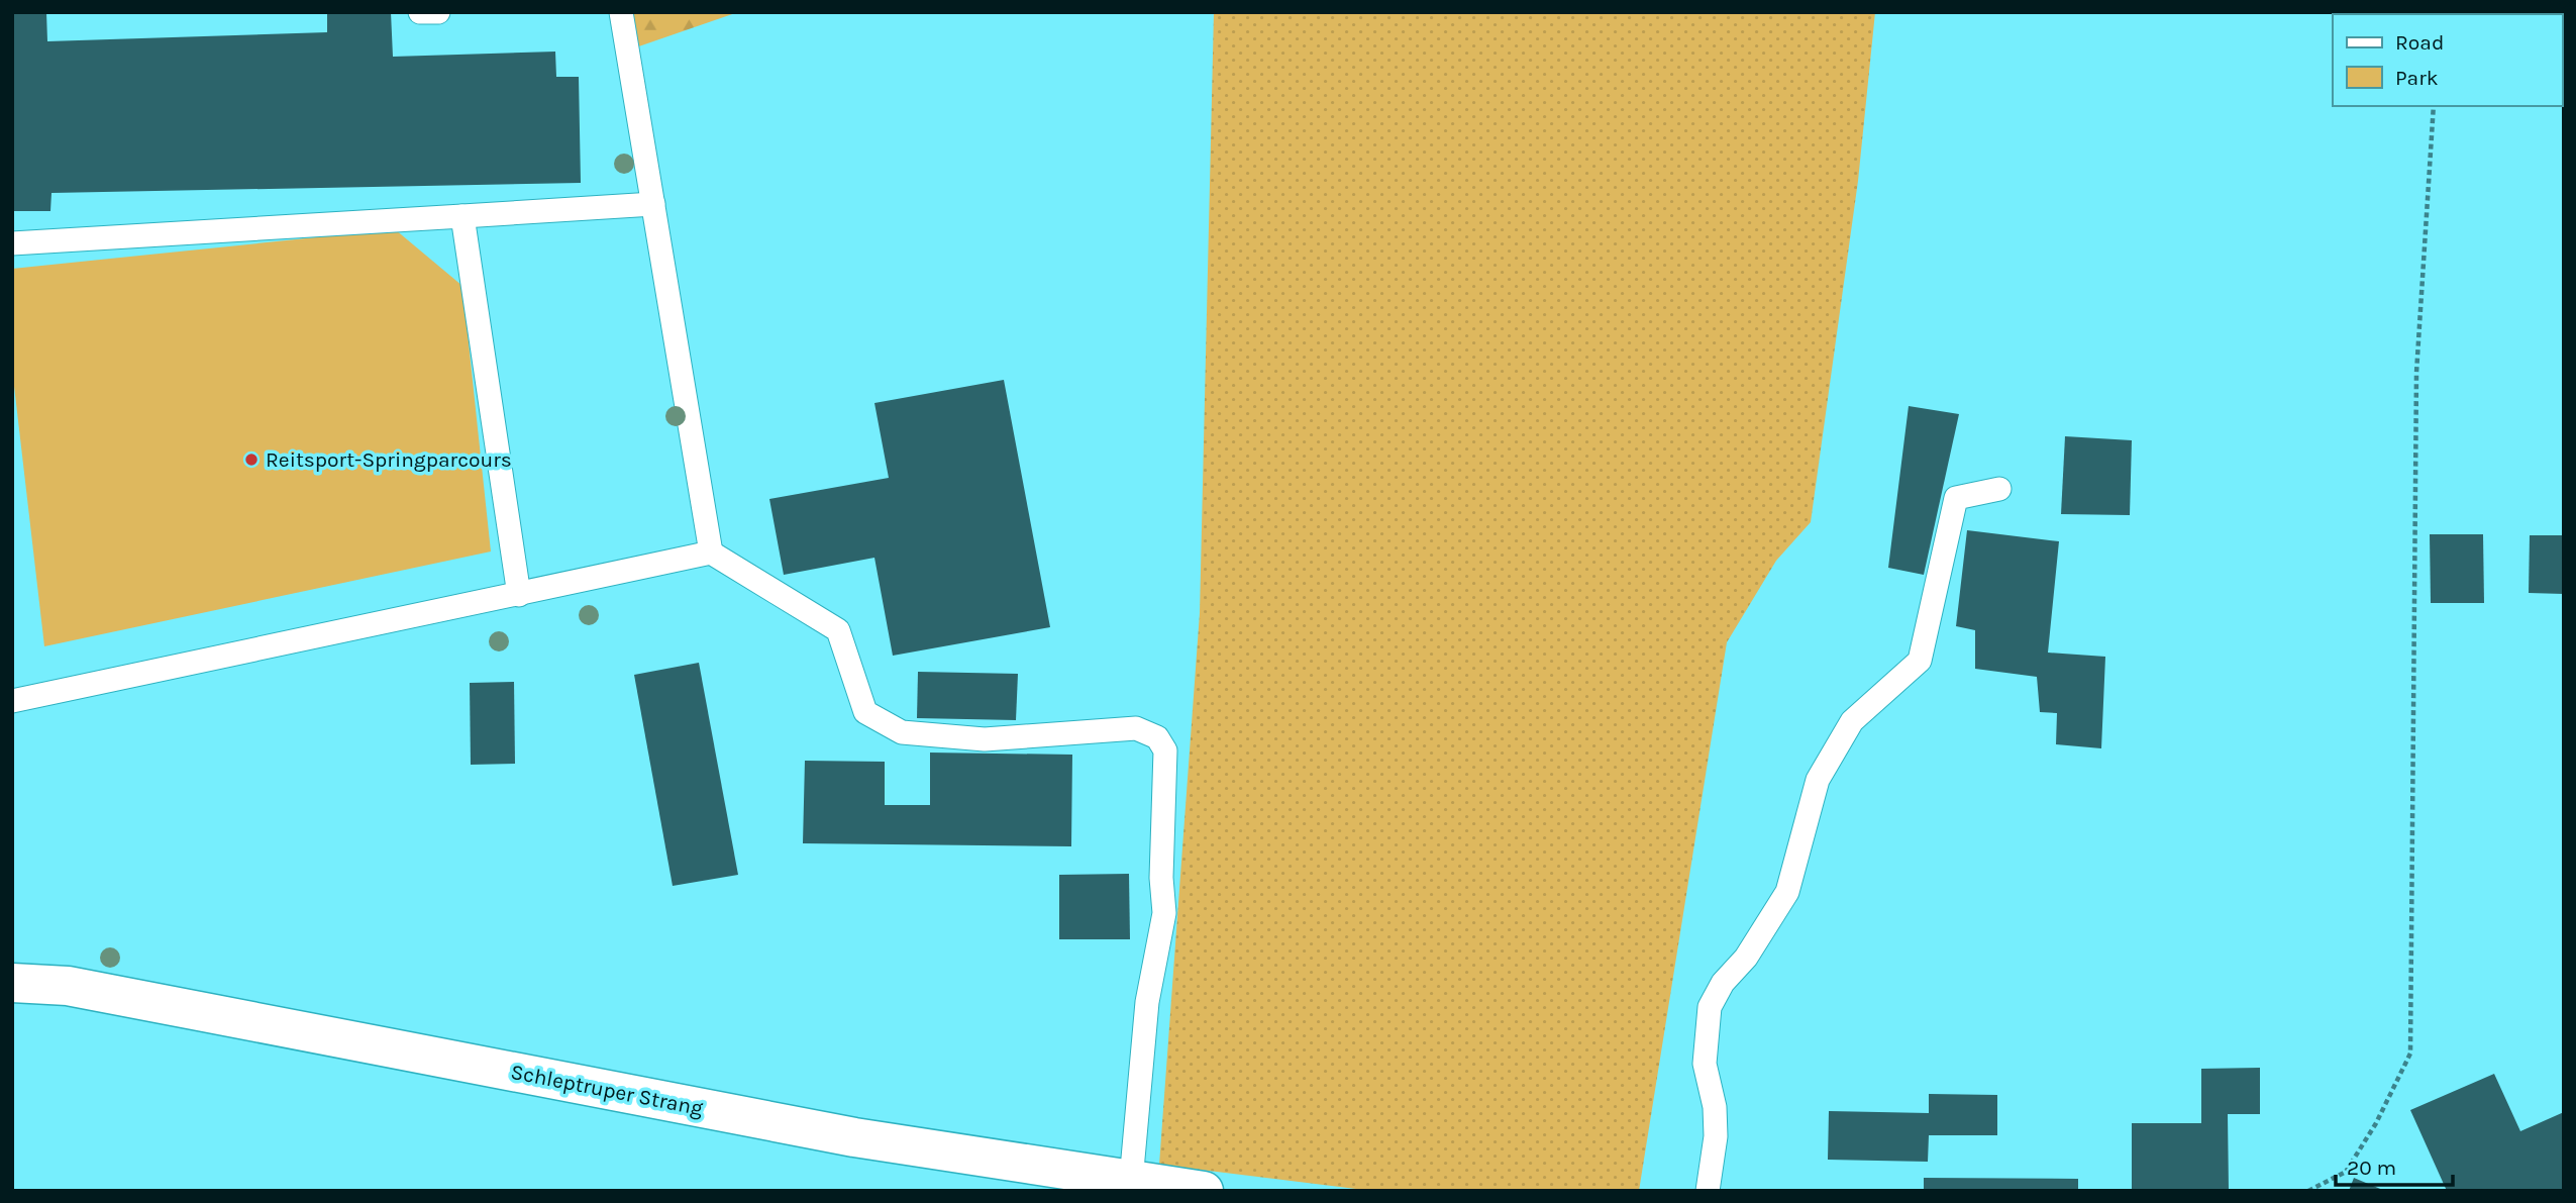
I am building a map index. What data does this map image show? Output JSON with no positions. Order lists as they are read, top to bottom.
{
  "streets": {
    "street": ["Schleptruper Strang"]
  },
  "places": ["Reitsport-Springparcours"],
  "legend": ["Road", "Park"],
  "scale_bar": "20 m"
}
